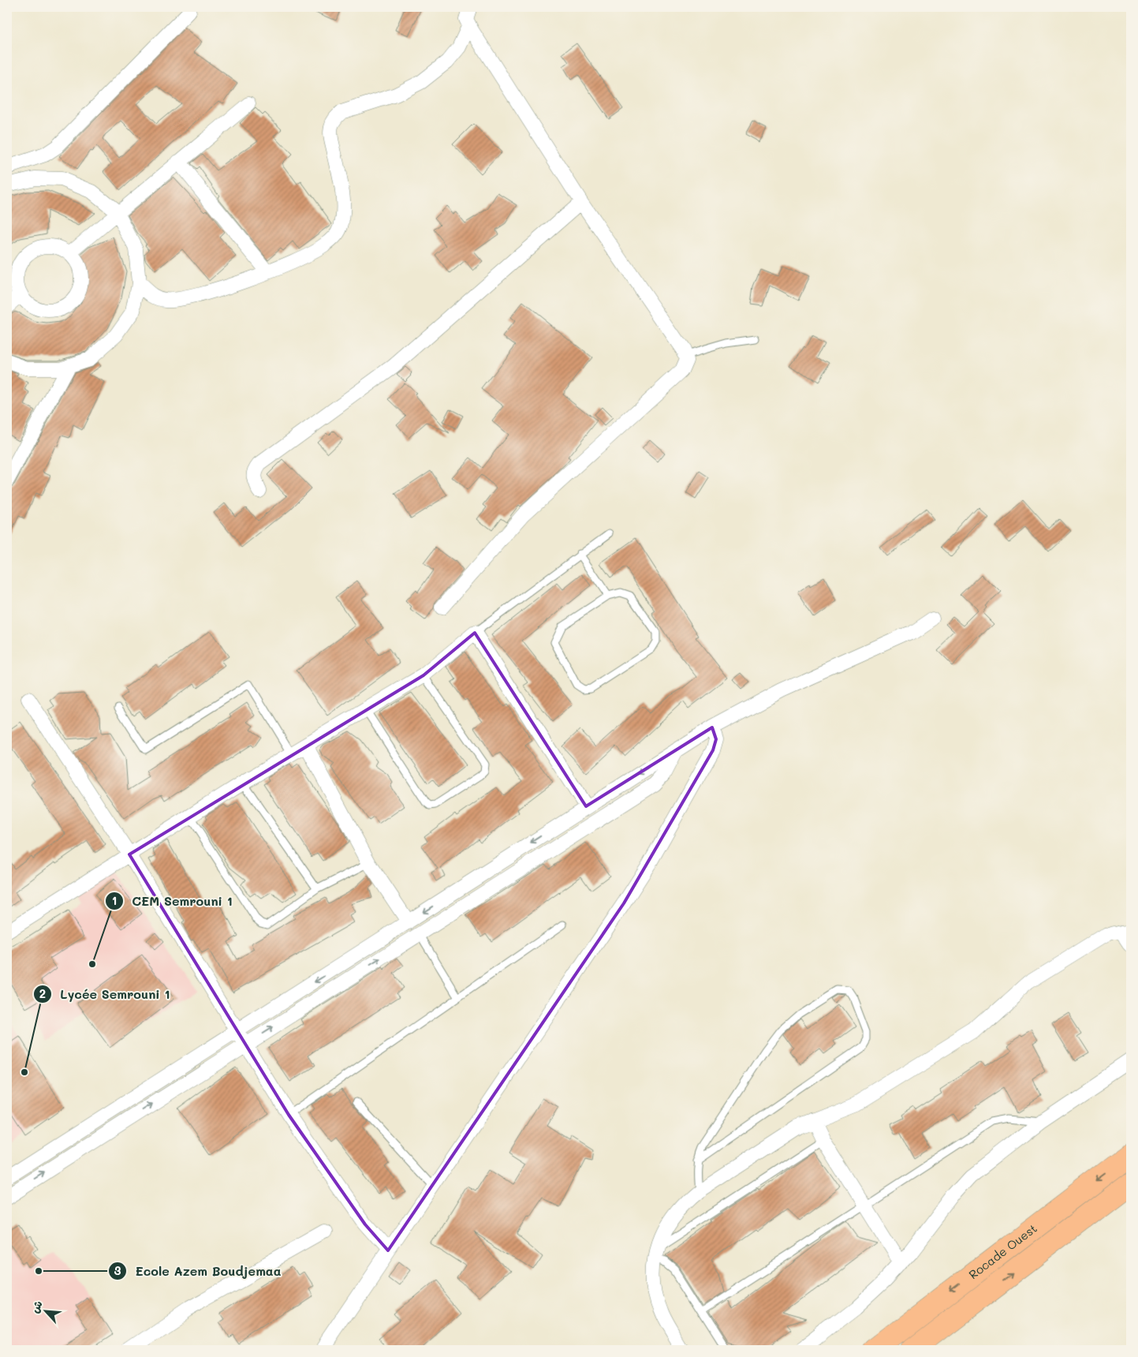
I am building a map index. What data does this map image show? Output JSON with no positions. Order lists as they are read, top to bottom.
{
  "streets": {
    "highway": ["Rocade Ouest"]
  },
  "places": ["CEM Semrouni 1", "Lycée Semrouni 1", "Ecole Azem Boudjemaa"],
  "north": "top left"
}
